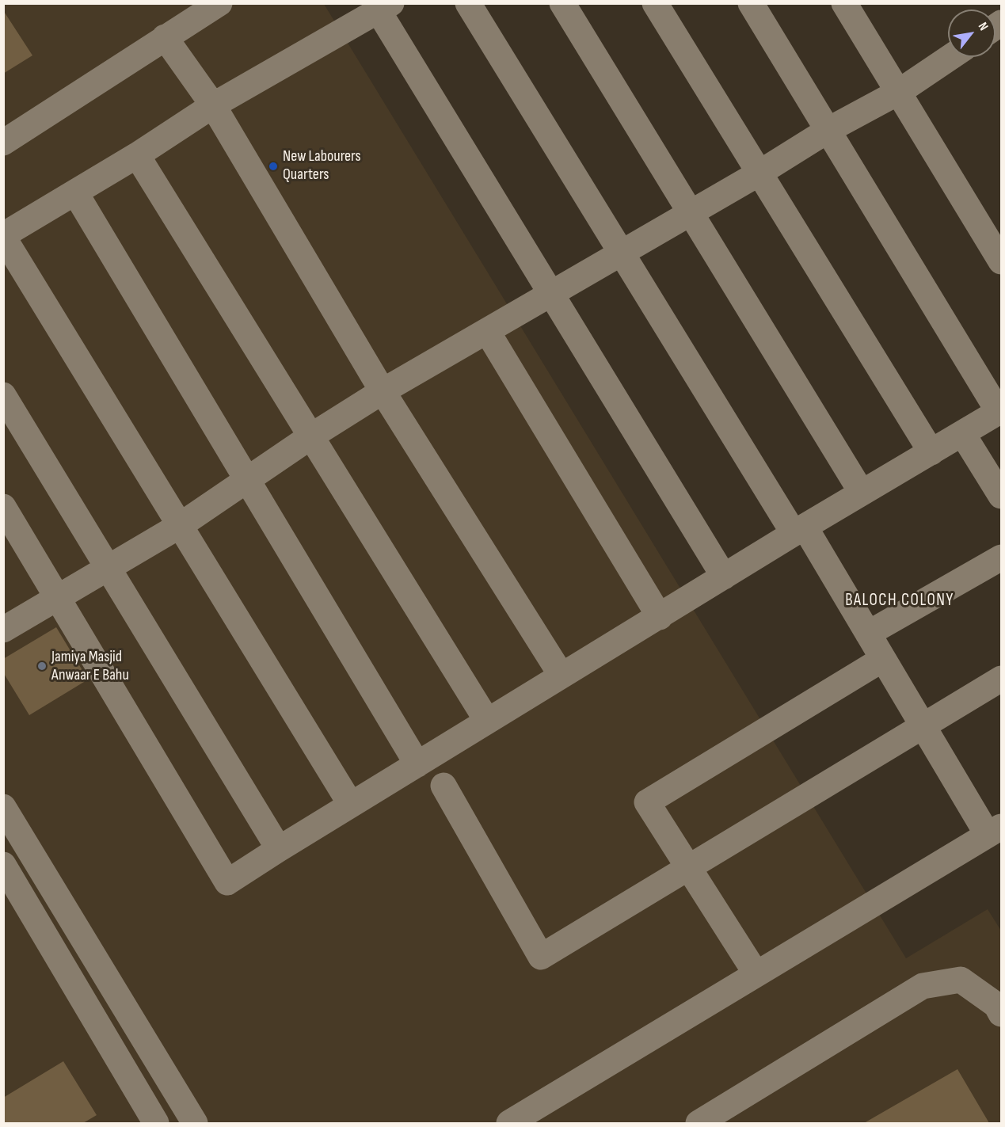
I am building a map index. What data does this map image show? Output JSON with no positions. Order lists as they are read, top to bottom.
{
  "districts": ["BALOCH COLONY"],
  "places": ["New Labourers Quarters", "Jamiya Masjid Anwaar E Bahu"],
  "north": "top right"
}
